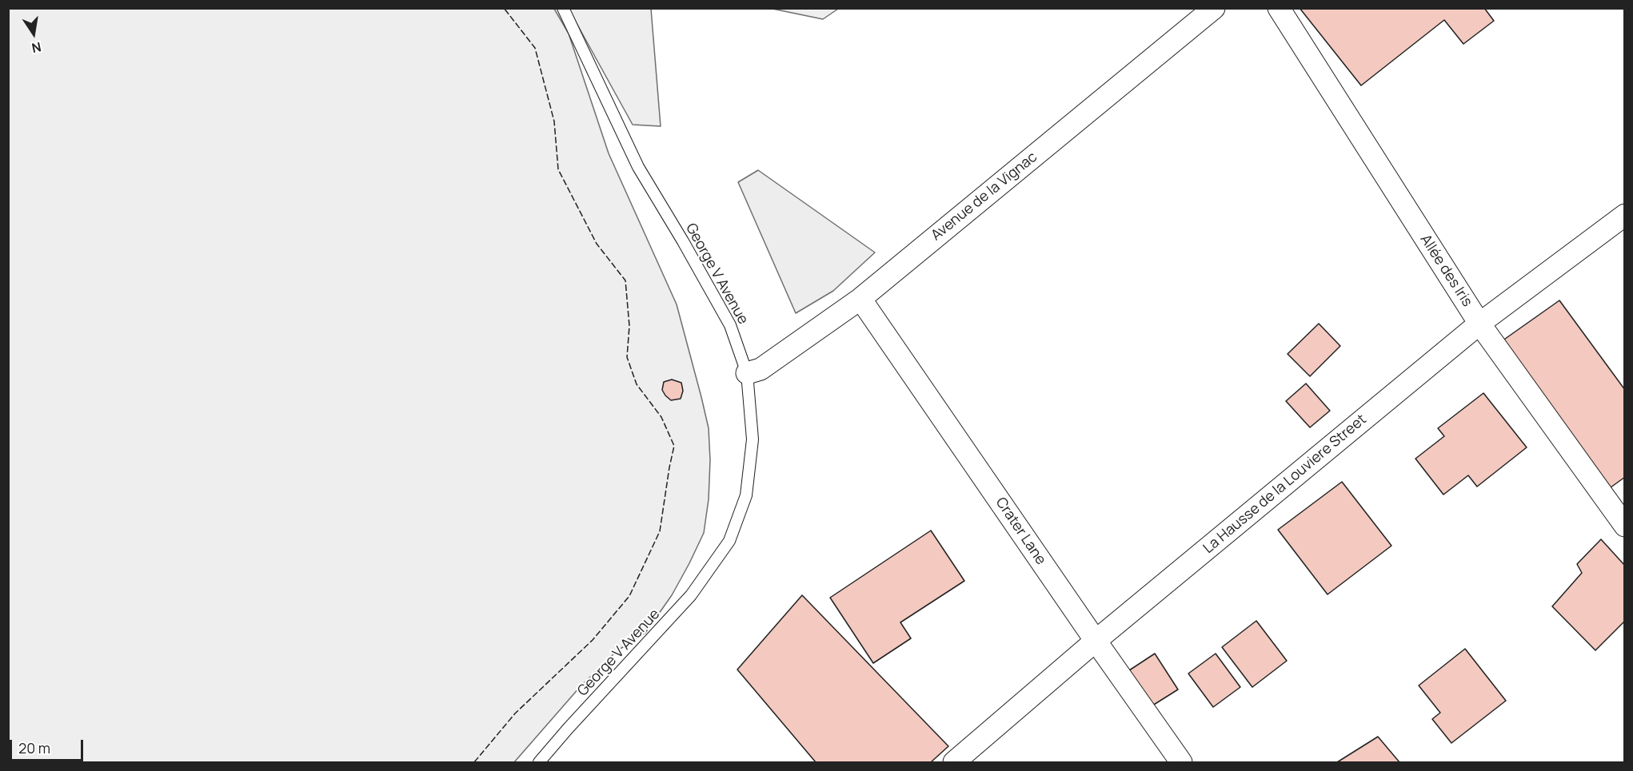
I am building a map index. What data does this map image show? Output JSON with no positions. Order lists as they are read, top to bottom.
{
  "streets": {
    "street": [
      "Avenue de la Vignac",
      "Allée des Iris",
      "La Hausse de la Louviere Street",
      "Crater Lane"
    ],
    "lane": ["George V Avenue"]
  },
  "crossings": [
    ["Avenue de la Vignac", "George V Avenue"],
    ["Avenue de la Vignac", "Crater Lane"],
    ["Allée des Iris", "La Hausse de la Louviere Street"],
    ["La Hausse de la Louviere Street", "Crater Lane"]
  ],
  "scale_bar": "20 m",
  "north": "bottom"
}
